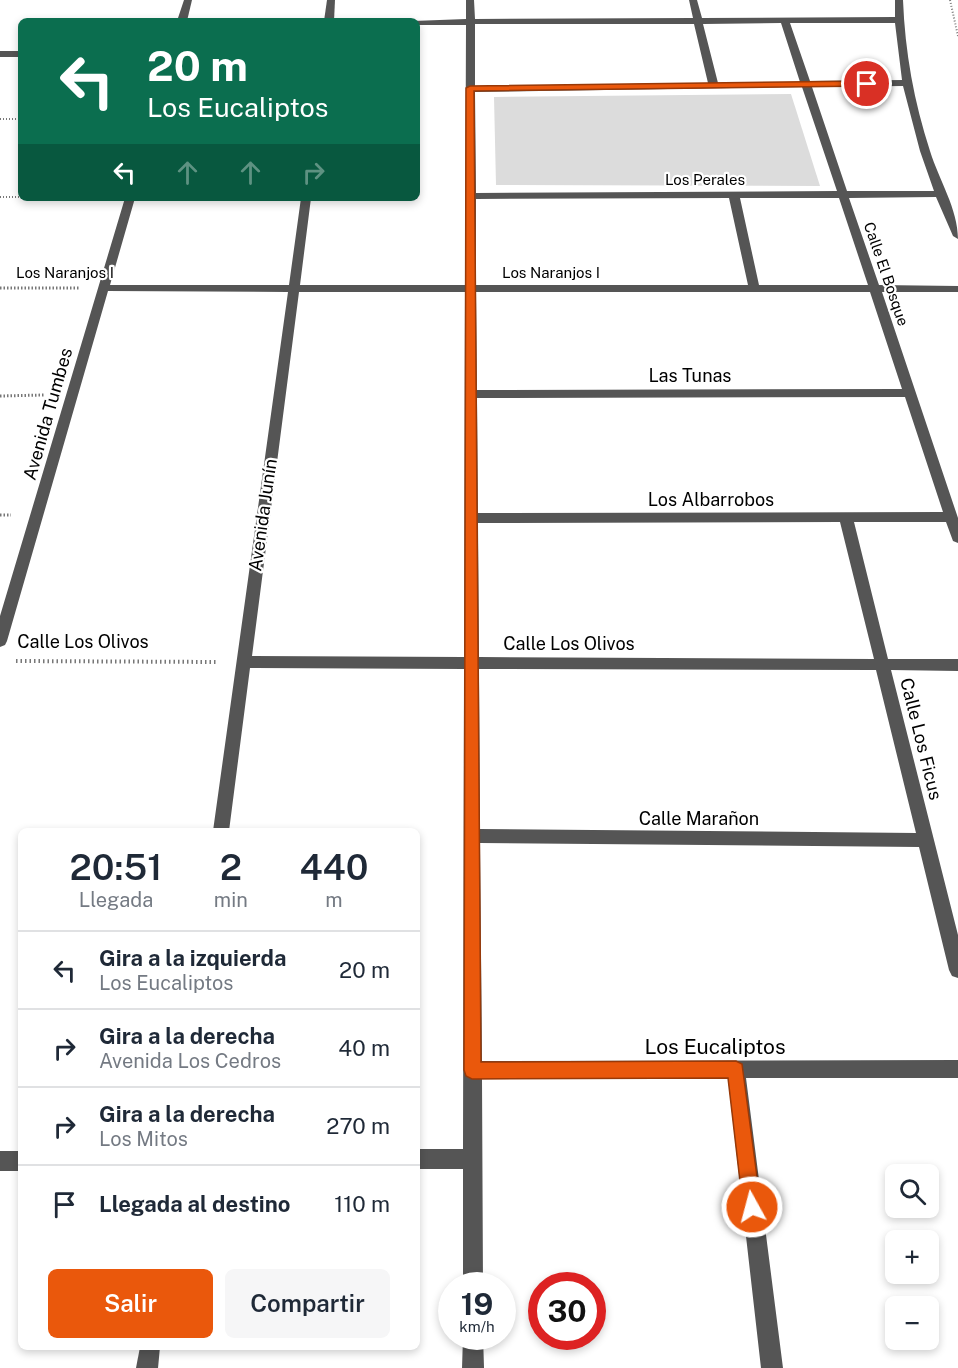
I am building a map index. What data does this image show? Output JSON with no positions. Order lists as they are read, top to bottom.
{
  "streets": {
    "street": [
      "Los Perales",
      "Los Naranjos I",
      "Calle El Bosque",
      "Las Tunas",
      "Avenida Tumbes",
      "Los Albarrobos",
      "Avenida Junín",
      "Calle Los Olivos",
      "Calle Los Ficus",
      "Calle Marañon",
      "Los Eucaliptos"
    ]
  },
  "crossings": [
    ["Los Perales", "Calle El Bosque"],
    ["Los Naranjos I", "Calle El Bosque"],
    ["Los Naranjos I", "Avenida Tumbes"],
    ["Los Naranjos I", "Avenida Junín"],
    ["Calle El Bosque", "Las Tunas"],
    ["Calle El Bosque", "Los Albarrobos"],
    ["Los Albarrobos", "Calle Los Ficus"],
    ["Avenida Junín", "Calle Los Olivos"],
    ["Calle Los Olivos", "Calle Los Ficus"],
    ["Calle Los Ficus", "Calle Marañon"]
  ],
  "page": {
    "turn": ["20 m", "Los Eucaliptos"],
    "eta": [
      "20:51",
      "Llegada",
      "2",
      "min",
      "440",
      "m"
    ],
    "list": [
      {
        "name": "Gira a la izquierda",
        "note": "Los Eucaliptos",
        "value": "20 m"
      },
      {
        "name": "Gira a la derecha",
        "note": "Avenida Los Cedros",
        "value": "40 m"
      },
      {
        "name": "Gira a la derecha",
        "note": "Los Mitos",
        "value": "270 m"
      },
      {
        "name": "Llegada al destino",
        "value": "110 m"
      }
    ],
    "map_buttons": ["+", "−"],
    "buttons": ["Salir", "Compartir"],
    "speed": "19 km/h",
    "limit": "30"
  }
}
